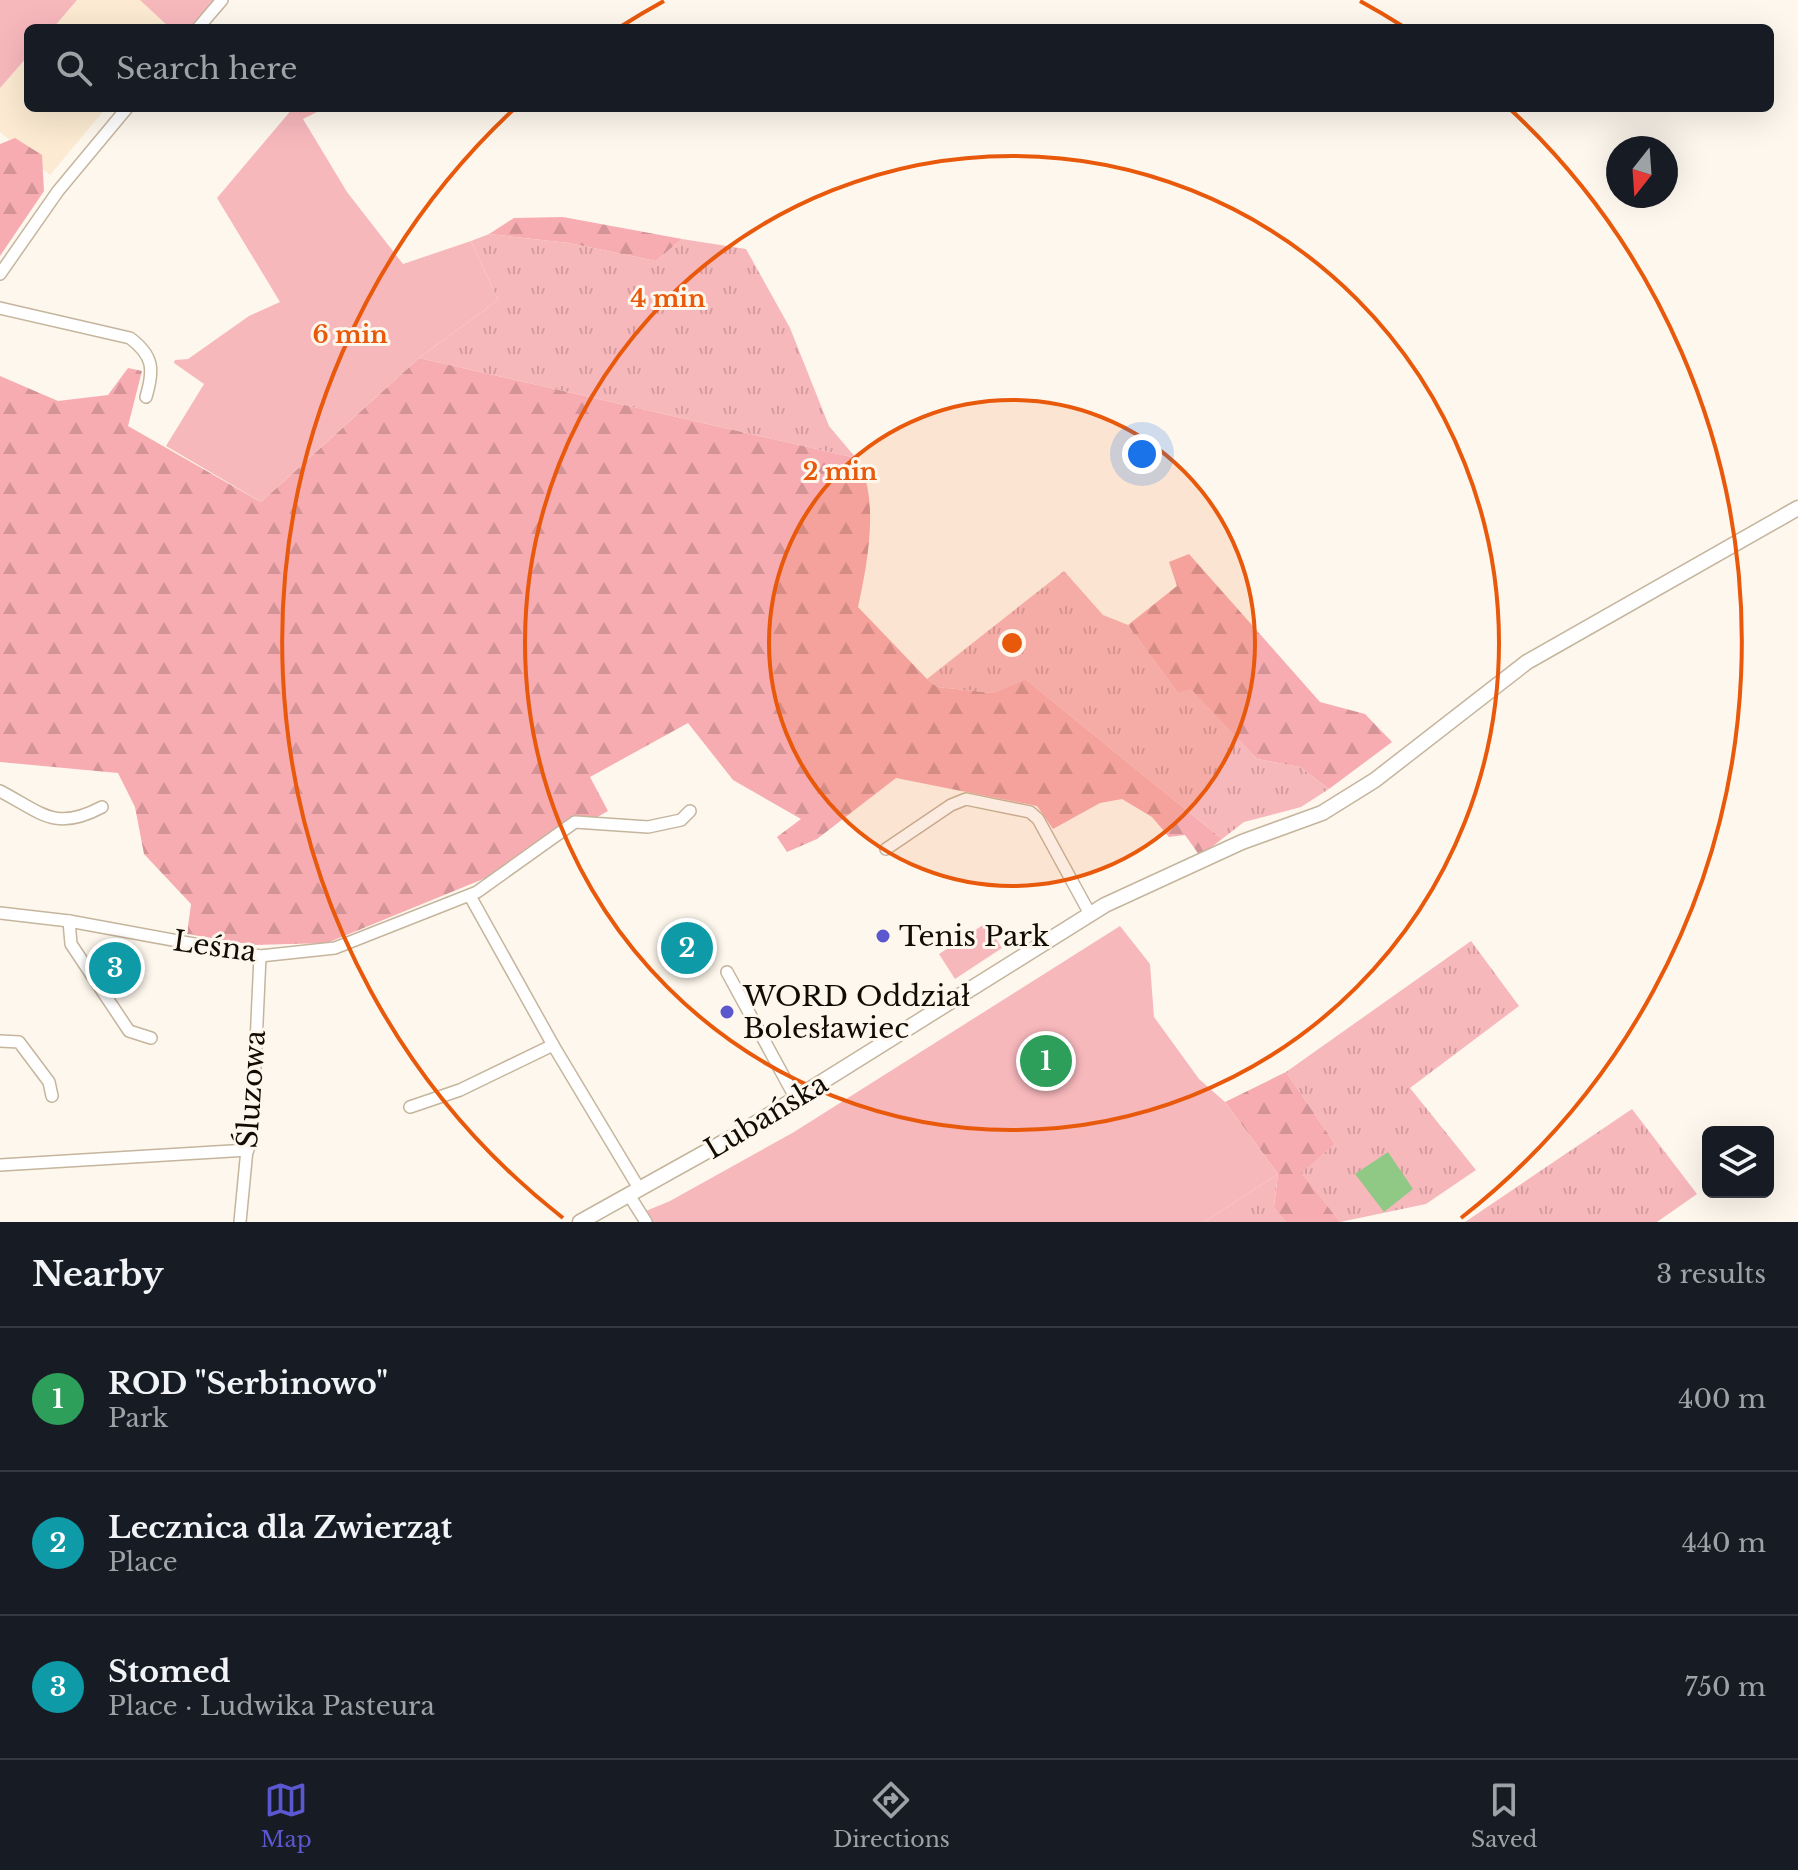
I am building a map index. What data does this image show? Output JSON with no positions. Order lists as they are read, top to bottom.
{
  "streets": {
    "street": ["Leśna", "Śluzowa", "Lubańska"]
  },
  "crossings": [
    ["Leśna", "Śluzowa"]
  ],
  "places": ["Tenis Park", "WORD Oddział Bolesławiec"],
  "north": "bottom",
  "page": {
    "search": "Search here",
    "pins": ["2", "3", "1"],
    "heading": ["Nearby", "3 results"],
    "list": [
      {
        "mark": "1",
        "name": "ROD \"Serbinowo\"",
        "note": "Park",
        "value": "400 m"
      },
      {
        "mark": "2",
        "name": "Lecznica dla Zwierząt",
        "note": "Place",
        "value": "440 m"
      },
      {
        "mark": "3",
        "name": "Stomed",
        "note": "Place · Ludwika Pasteura",
        "value": "750 m"
      }
    ],
    "nav": ["Map", "Directions", "Saved"]
  },
  "rings": ["4 min", "6 min", "2 min"]
}
